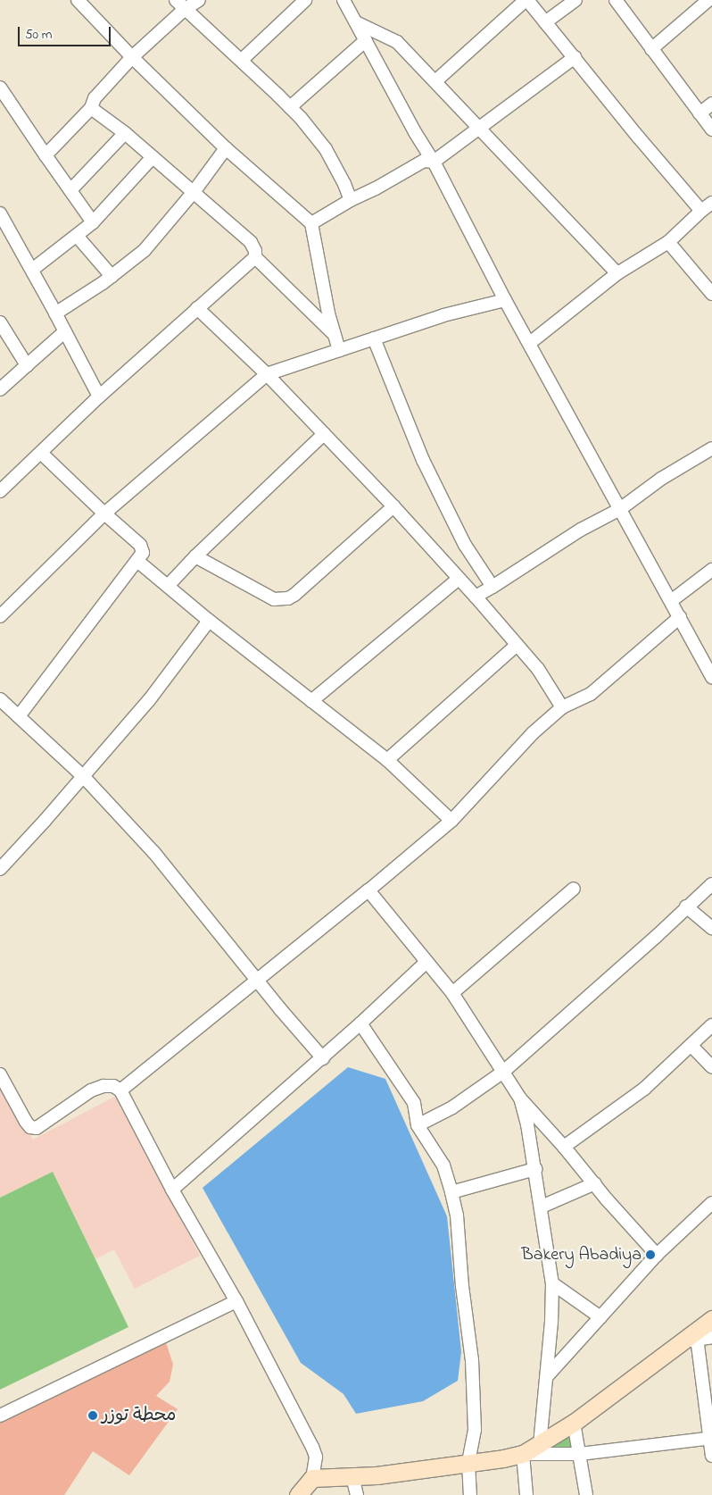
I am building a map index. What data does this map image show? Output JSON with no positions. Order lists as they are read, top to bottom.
{
  "places": ["Bakery Abadiya", "محطة توزر"],
  "scale_bar": "50 m"
}
